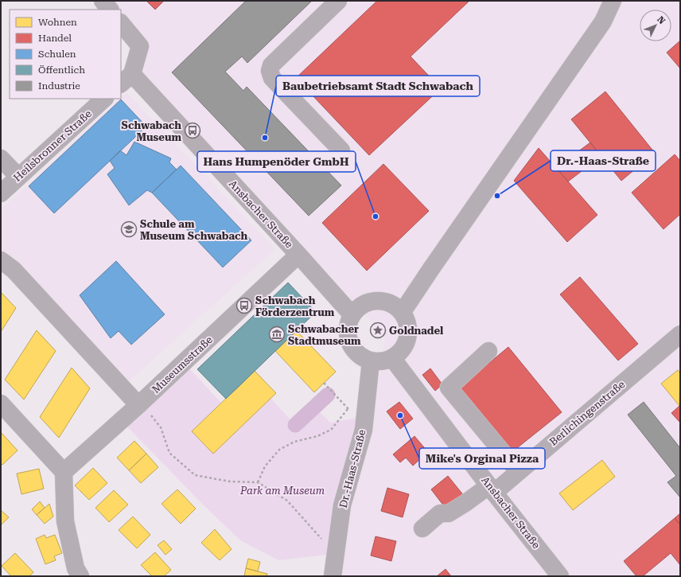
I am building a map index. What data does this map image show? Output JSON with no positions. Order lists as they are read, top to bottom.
{
  "streets": {
    "street": [
      "Heilsbronner Straße",
      "Ansbacher Straße",
      "Museumsstraße",
      "Berlichingenstraße",
      "Dr.-Haas-Straße"
    ]
  },
  "crossings": [
    ["Ansbacher Straße", "Museumsstraße"],
    ["Ansbacher Straße", "Berlichingenstraße"],
    ["Ansbacher Straße", "Dr.-Haas-Straße"]
  ],
  "parks": ["Park am Museum"],
  "places": {
    "bus stop": ["Schwabach Museum", "Schwabach Förderzentrum"],
    "other": [
      "Baubetriebsamt Stadt Schwabach",
      "Dr.-Haas-Straße",
      "Hans Humpenöder GmbH",
      "Mike's Orginal Pizza"
    ],
    "school or university": ["Schule am Museum Schwabach"],
    "place": ["Goldnadel"],
    "museum": ["Schwabacher Stadtmuseum"]
  },
  "legend": [
    "Wohnen",
    "Handel",
    "Schulen",
    "Öffentlich",
    "Industrie"
  ],
  "north": "top right"
}
